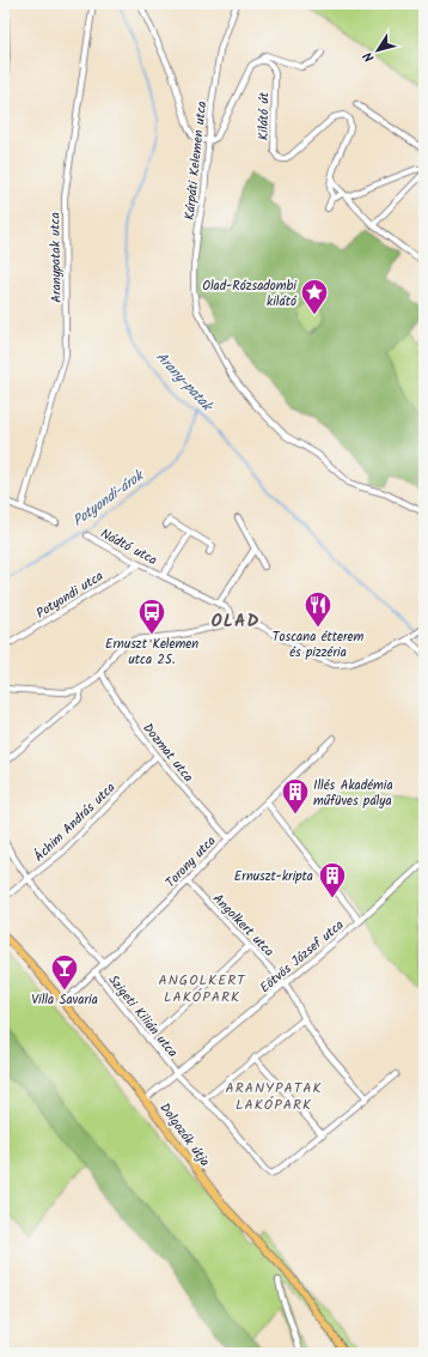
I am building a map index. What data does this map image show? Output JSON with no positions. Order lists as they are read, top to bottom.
{
  "streets": {
    "main road": ["Dolgozók útja"],
    "street": [
      "Kilátó út",
      "Kárpáti Kelemen utca",
      "Aranypatak utca",
      "Nádtó utca",
      "Potyondi utca",
      "Dozmat utca",
      "Áchim András utca",
      "Torony utca",
      "Angolkert utca",
      "Eötvös József utca",
      "Szigeti Kilián utca"
    ]
  },
  "crossings": [
    ["Kilátó út", "Kárpáti Kelemen utca"],
    ["Nádtó utca", "Potyondi utca"],
    ["Dozmat utca", "Áchim András utca"],
    ["Dozmat utca", "Torony utca"],
    ["Torony utca", "Angolkert utca"],
    ["Torony utca", "Szigeti Kilián utca"],
    ["Torony utca", "Dolgozók útja"],
    ["Angolkert utca", "Eötvös József utca"],
    ["Eötvös József utca", "Szigeti Kilián utca"],
    ["Eötvös József utca", "Dolgozók útja"]
  ],
  "districts": ["OLAD", "ANGOLKERT LAKÓPARK", "ARANYPATAK LAKÓPARK"],
  "water": ["Arany-patak", "Potyondi-árok"],
  "places": {
    "place": ["Olad-Rózsadombi kilátó"],
    "restaurant": ["Toscana étterem és pizzéria"],
    "bus stop": ["Ernuszt Kelemen utca 25."],
    "building": ["Illés Akadémia műfüves pálya", "Ernuszt-kripta"],
    "bar": ["Villa Savaria"]
  },
  "north": "bottom left"
}
